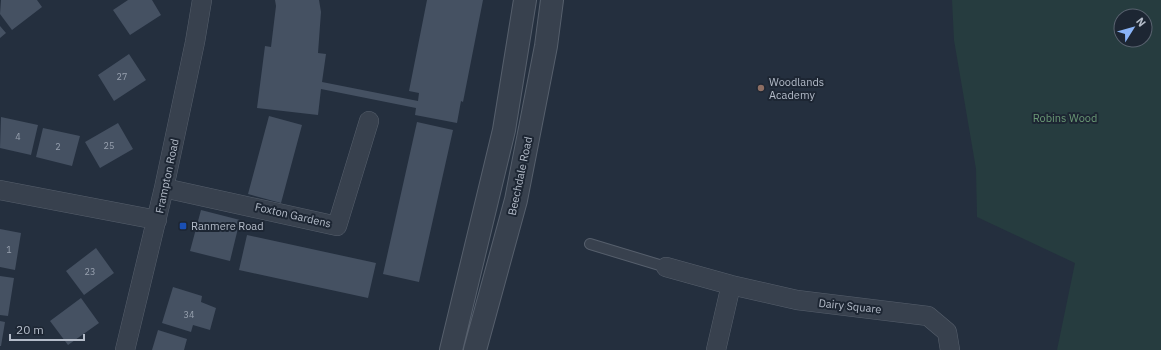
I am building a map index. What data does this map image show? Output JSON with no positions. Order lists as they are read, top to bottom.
{
  "streets": {
    "street": [
      "Frampton Road",
      "Beechdale Road",
      "Foxton Gardens",
      "Dairy Square"
    ]
  },
  "crossings": [
    ["Frampton Road", "Foxton Gardens"]
  ],
  "parks": ["Robins Wood"],
  "places": {
    "other": ["Woodlands Academy"],
    "transit": ["Ranmere Road"]
  },
  "house_numbers": [
    "27",
    "4",
    "25",
    "2",
    "1",
    "23",
    "34"
  ],
  "scale_bar": "20 m",
  "north": "top right"
}
